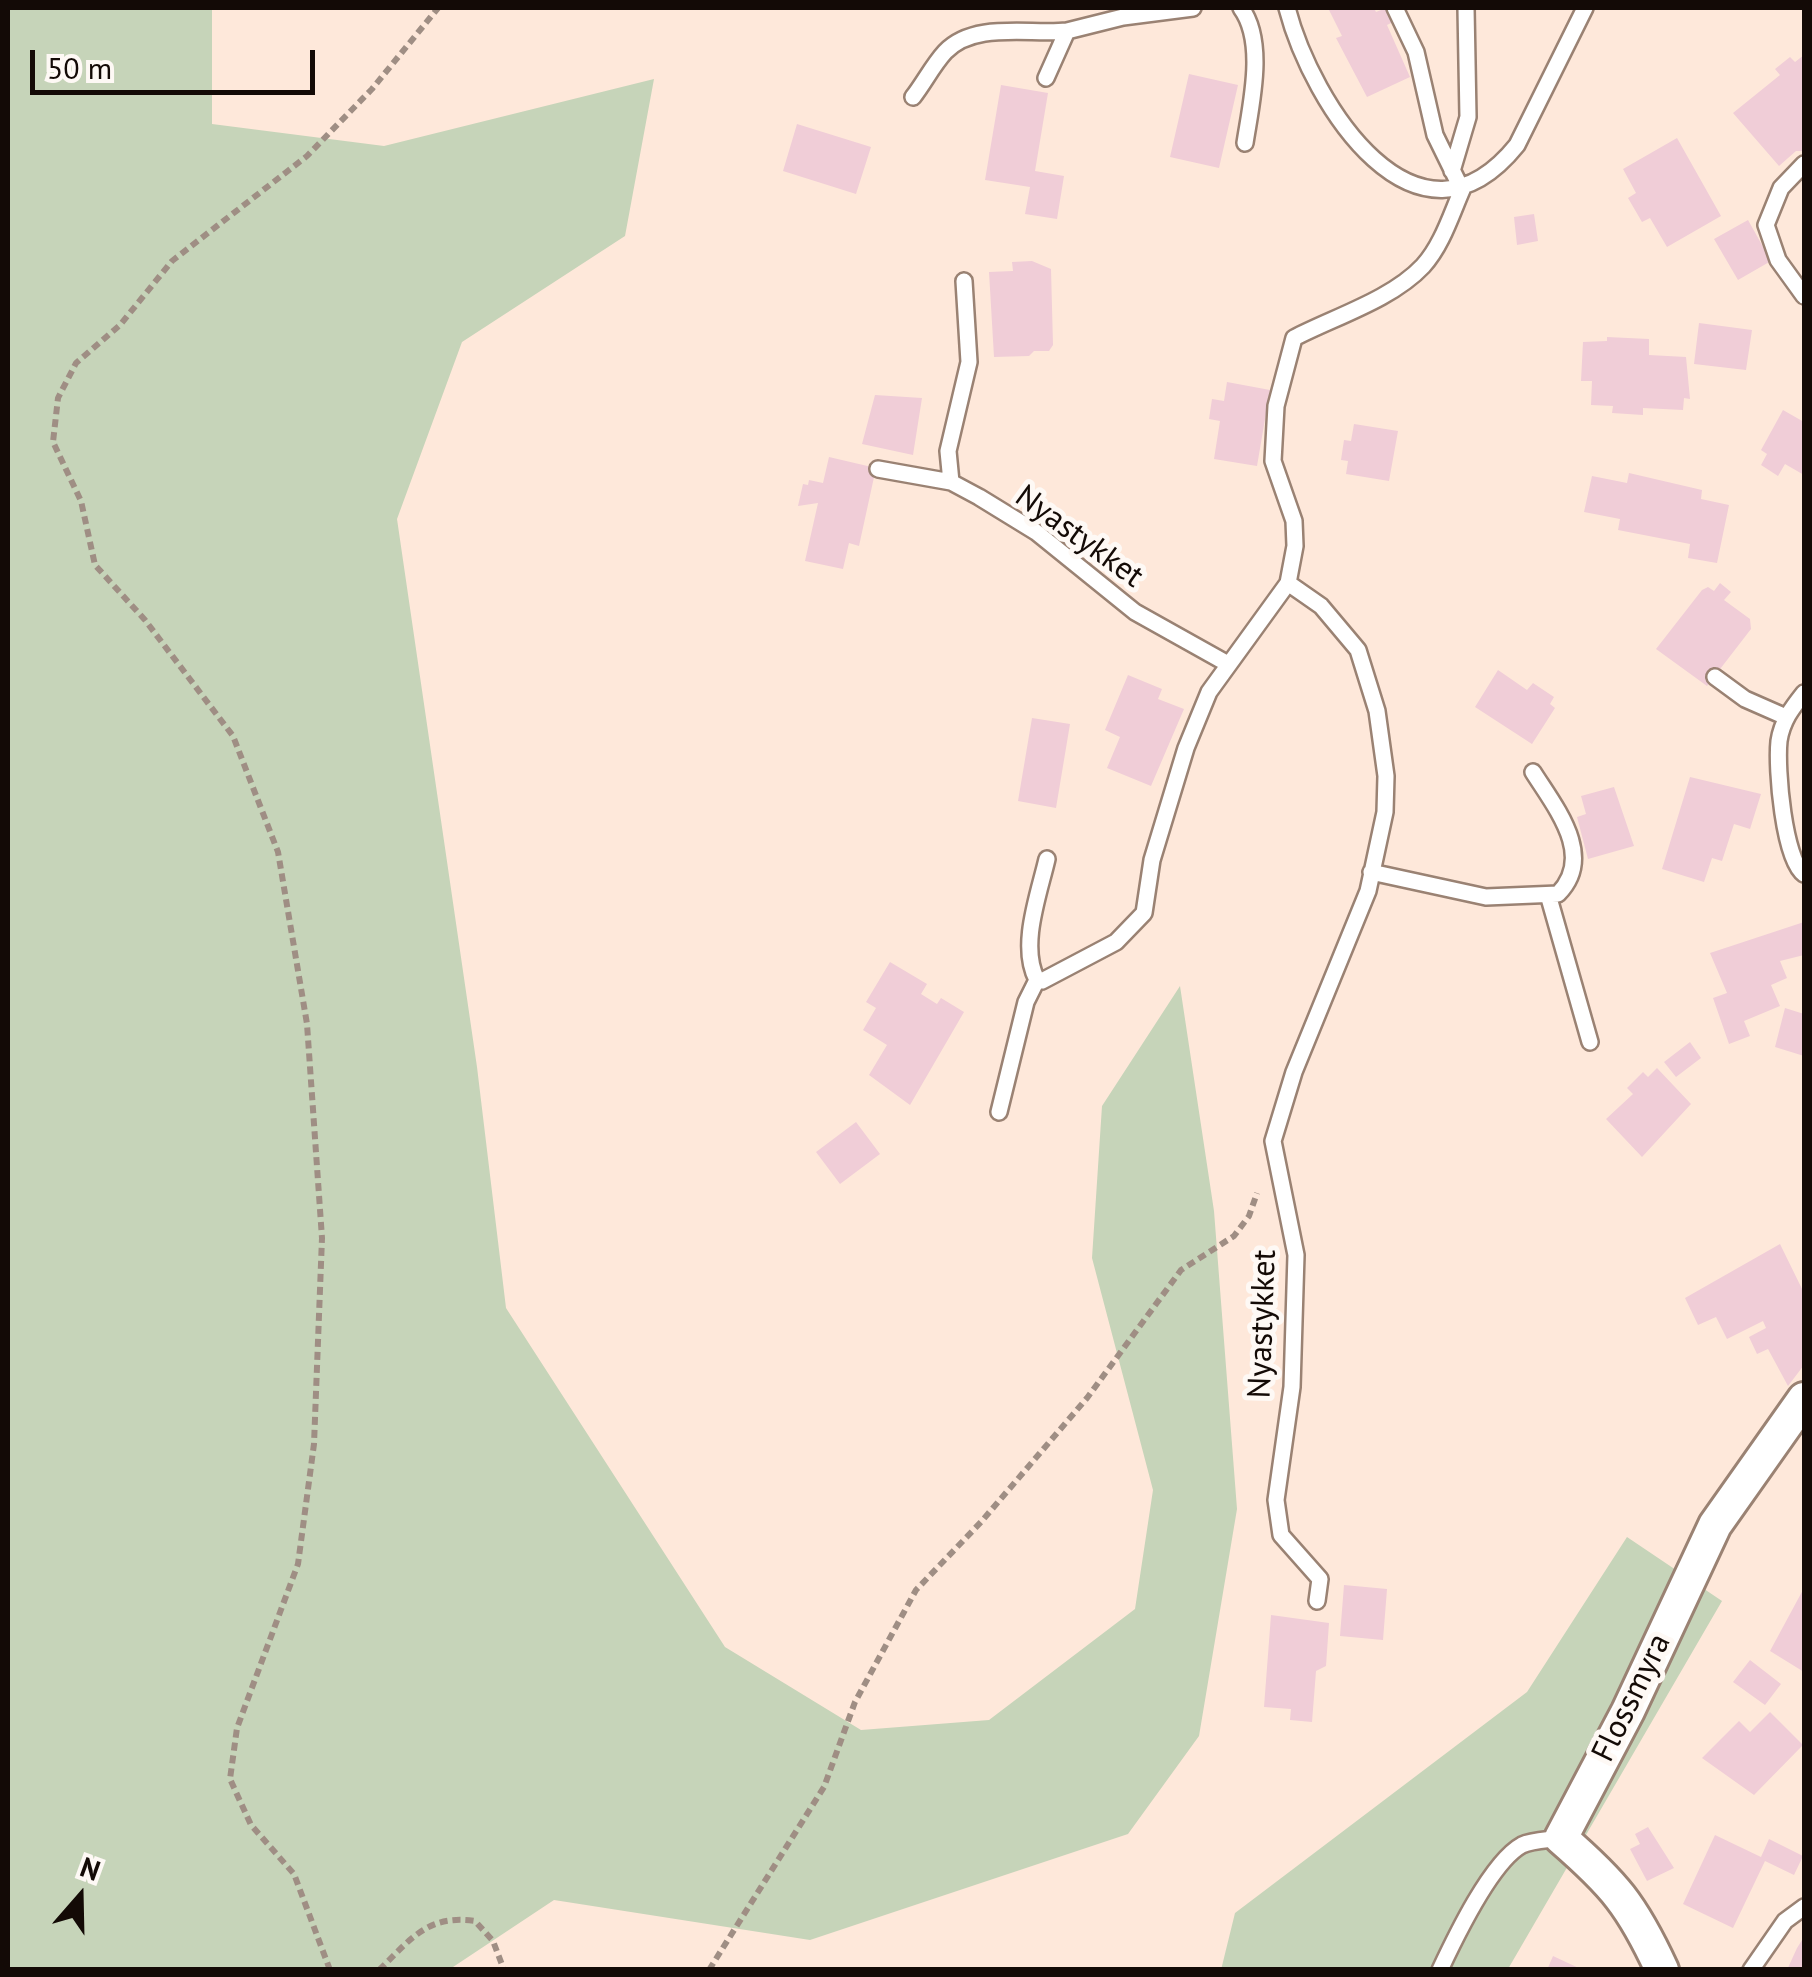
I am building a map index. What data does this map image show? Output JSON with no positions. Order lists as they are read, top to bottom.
{
  "streets": {
    "street": ["Flossmyra"],
    "lane": ["Nyastykket"]
  },
  "scale_bar": "50 m",
  "north": "top"
}
